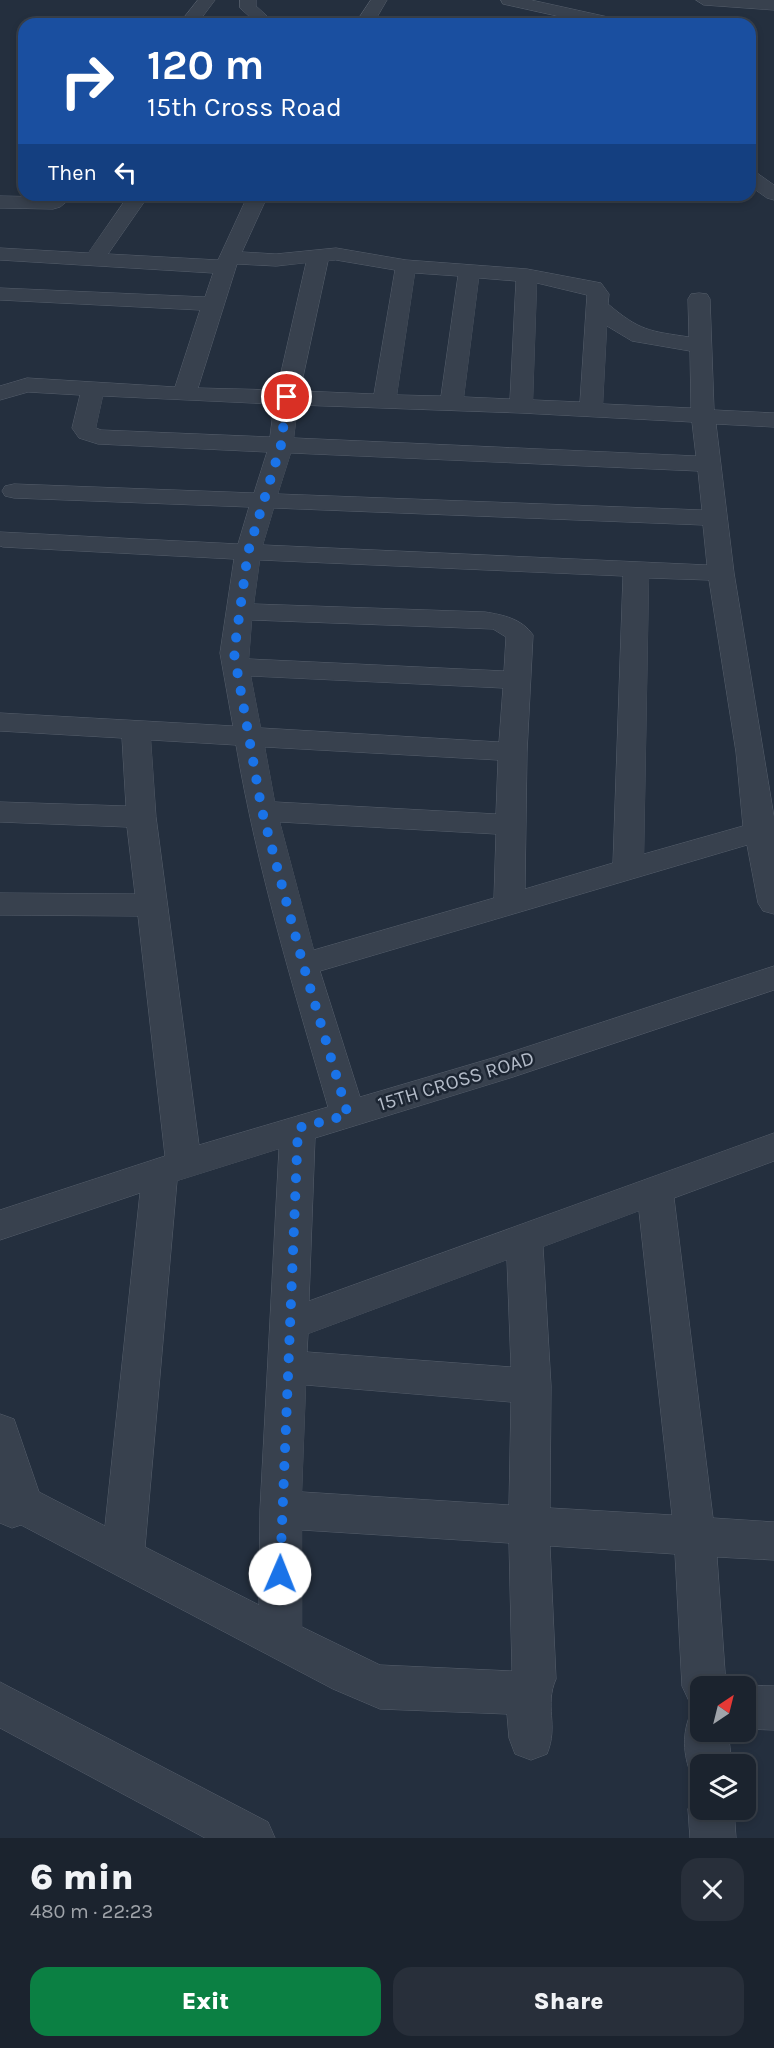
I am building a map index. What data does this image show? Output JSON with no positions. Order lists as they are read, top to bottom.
{
  "streets": {
    "street": ["15TH CROSS ROAD"]
  },
  "north": "top right",
  "page": {
    "turn": ["120 m", "15th Cross Road"],
    "then": "Then",
    "heading": ["6 min", "480 m · 22:23"],
    "buttons": ["Exit", "Share"]
  }
}
